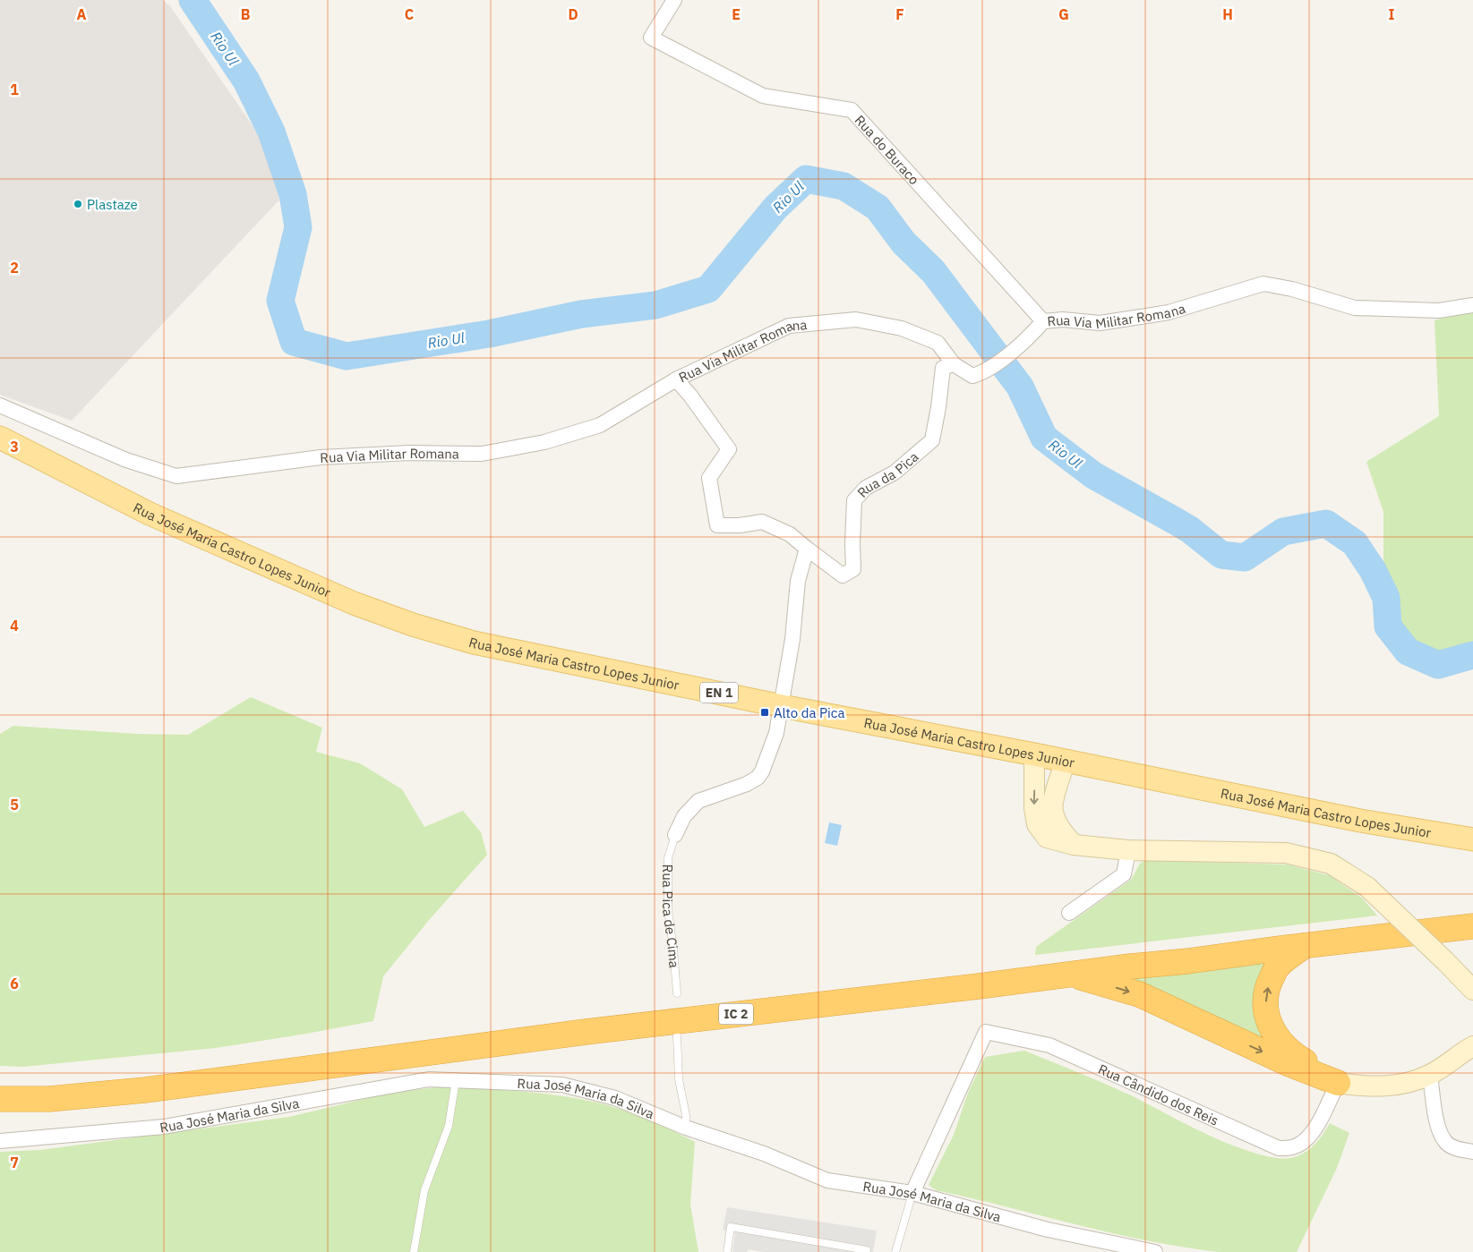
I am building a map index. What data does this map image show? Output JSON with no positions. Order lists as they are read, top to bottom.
{
  "streets": {
    "highway": ["IC 2"],
    "main road": ["Rua José Maria Castro Lopes Junior", "EN 1"],
    "street": [
      "Rua do Buraco",
      "Rua Via Militar Romana",
      "Rua da Pica",
      "Rua Pica de Cima",
      "Rua Cândido dos Reis",
      "Rua José Maria da Silva"
    ]
  },
  "crossings": [
    ["Rua do Buraco", "Rua Via Militar Romana"],
    ["Rua Via Militar Romana", "Rua da Pica"],
    ["Rua José Maria Castro Lopes Junior", "Rua Pica de Cima"],
    ["Rua Cândido dos Reis", "Rua José Maria da Silva"]
  ],
  "water": ["Rio Ul"],
  "places": {
    "other": ["Plastaze"],
    "transit": ["Alto da Pica"]
  },
  "grid": {
    "columns": [
      "A",
      "B",
      "C",
      "D",
      "E",
      "F",
      "G",
      "H",
      "I"
    ],
    "rows": [
      "1",
      "2",
      "3",
      "4",
      "5",
      "6",
      "7"
    ]
  }
}
